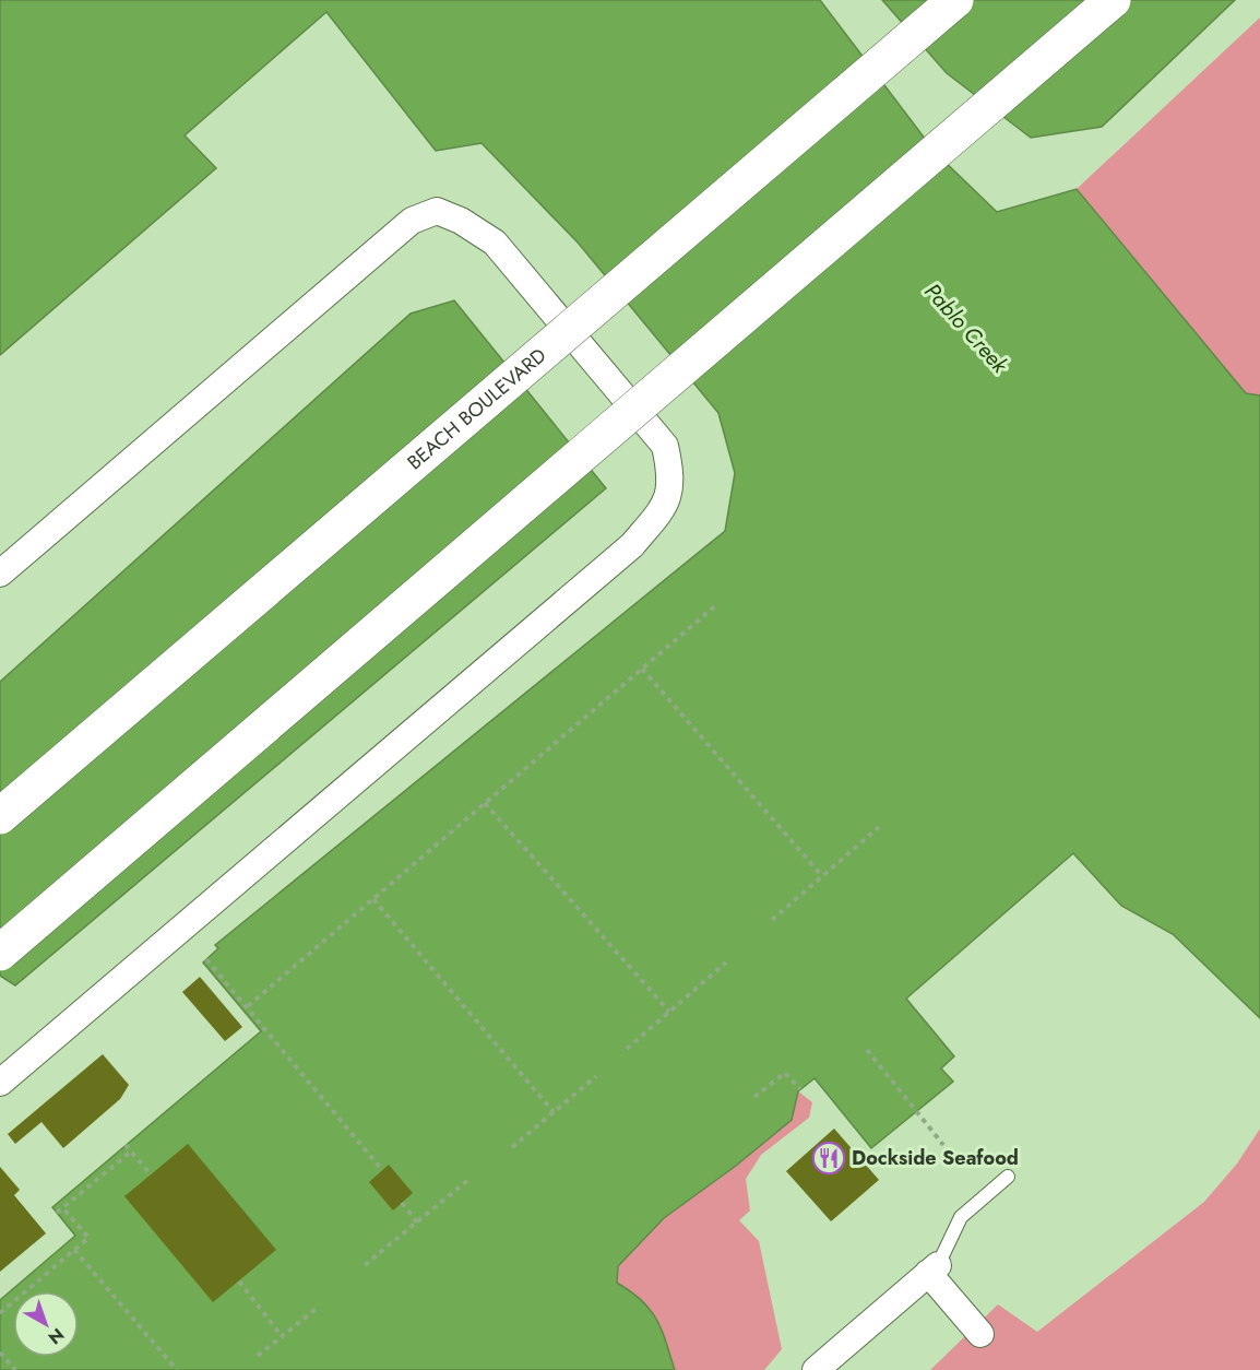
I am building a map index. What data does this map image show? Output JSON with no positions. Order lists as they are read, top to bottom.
{
  "streets": {
    "highway": ["BEACH BOULEVARD"]
  },
  "water": ["Pablo Creek"],
  "places": {
    "restaurant": ["Dockside Seafood"]
  },
  "north": "bottom right"
}
